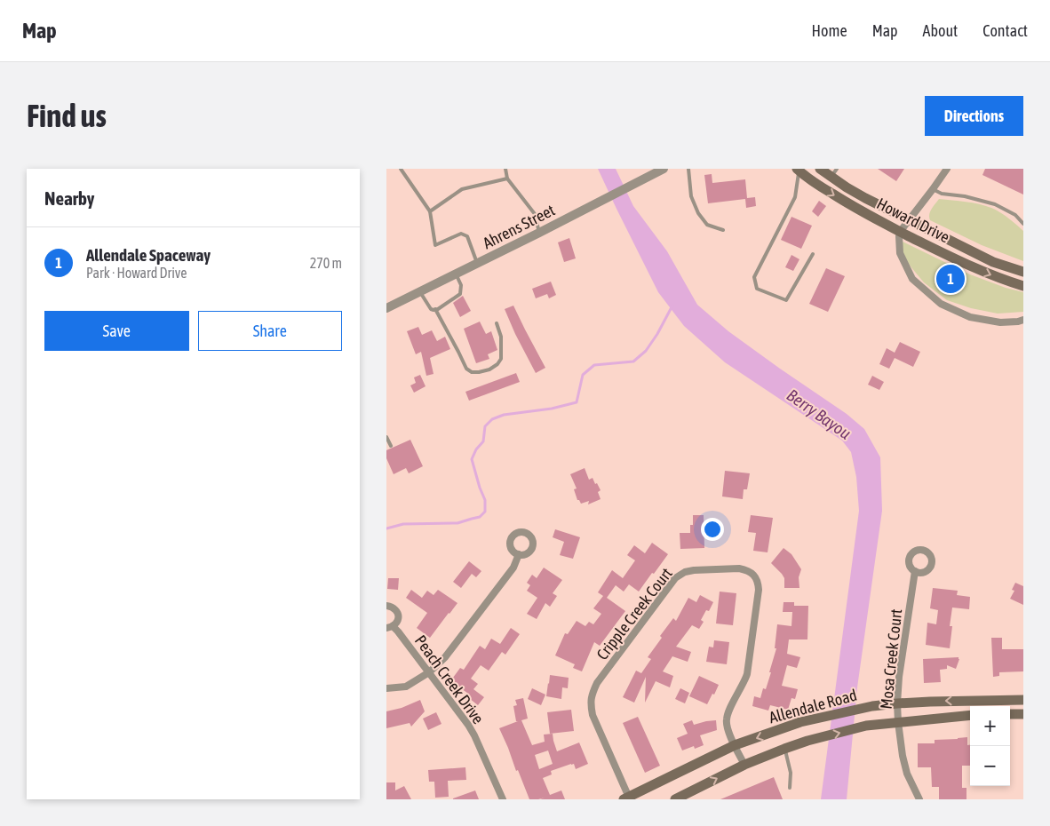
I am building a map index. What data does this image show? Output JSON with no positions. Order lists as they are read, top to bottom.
{
  "streets": {
    "main road": ["Howard Drive", "Allendale Road"],
    "street": [
      "Ahrens Street",
      "Cripple Creek Court",
      "Mosa Creek Court",
      "Peach Creek Drive"
    ]
  },
  "crossings": [
    ["Cripple Creek Court", "Allendale Road"],
    ["Mosa Creek Court", "Allendale Road"]
  ],
  "water": ["Berry Bayou"],
  "page": {
    "header": "Map",
    "nav": [
      "Home",
      "Map",
      "About",
      "Contact"
    ],
    "buttons": [
      "Directions",
      ["Save", "Share"]
    ],
    "title": "Find us",
    "heading": "Nearby",
    "list": [
      {
        "mark": "1",
        "name": "Allendale Spaceway",
        "note": "Park · Howard Drive",
        "value": "270 m"
      }
    ],
    "pins": "1",
    "map_buttons": ["+", "−"]
  }
}
